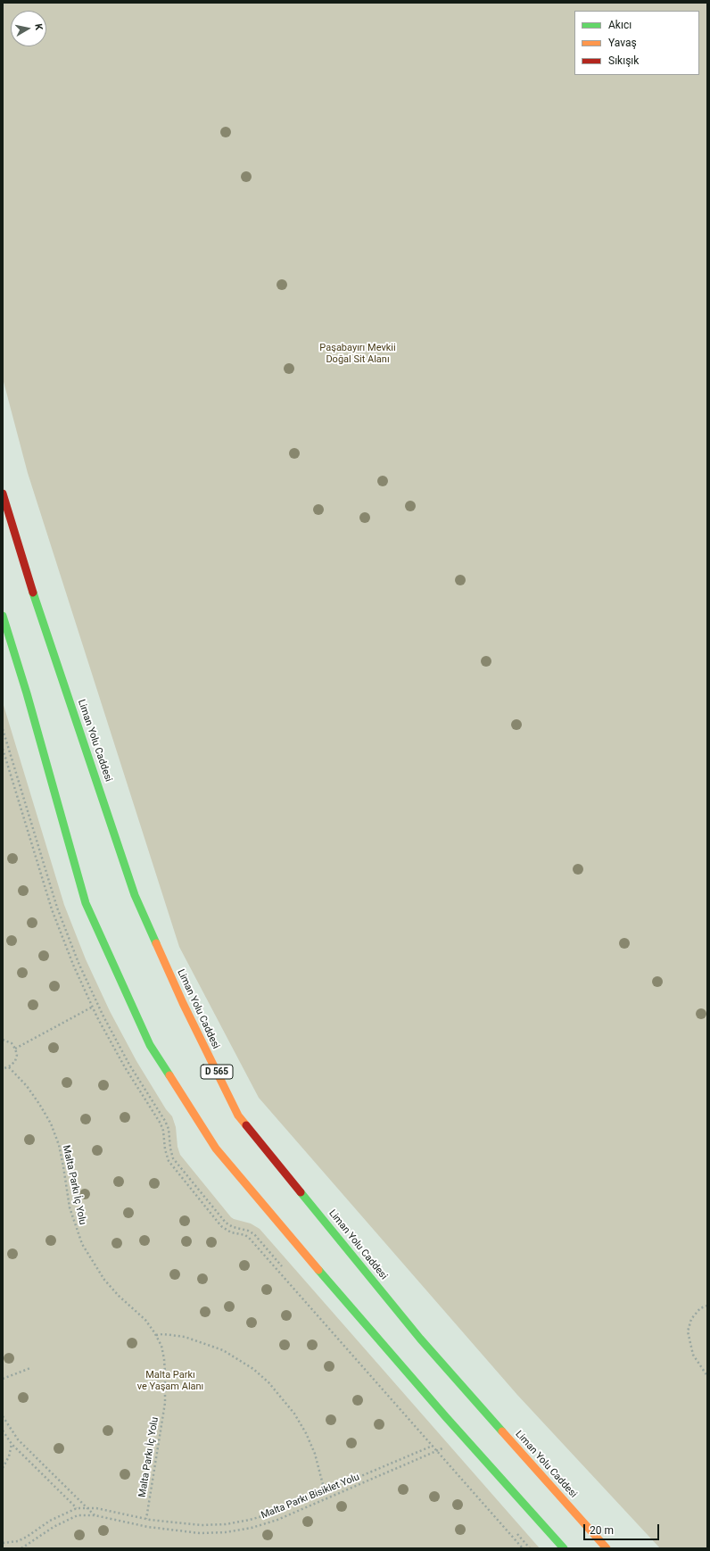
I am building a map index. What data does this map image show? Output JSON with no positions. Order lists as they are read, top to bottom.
{
  "streets": {
    "highway": ["Liman Yolu Caddesi", "D 565"],
    "path": ["Malta Parkı İç Yolu", "Malta Parkı Bisiklet Yolu"]
  },
  "parks": ["Paşabayırı Mevkii Doğal Sit Alanı", "Malta Parkı ve Yaşam Alanı"],
  "legend": ["Akıcı", "Yavaş", "Sıkışık"],
  "scale_bar": "20 m",
  "north": "right"
}
